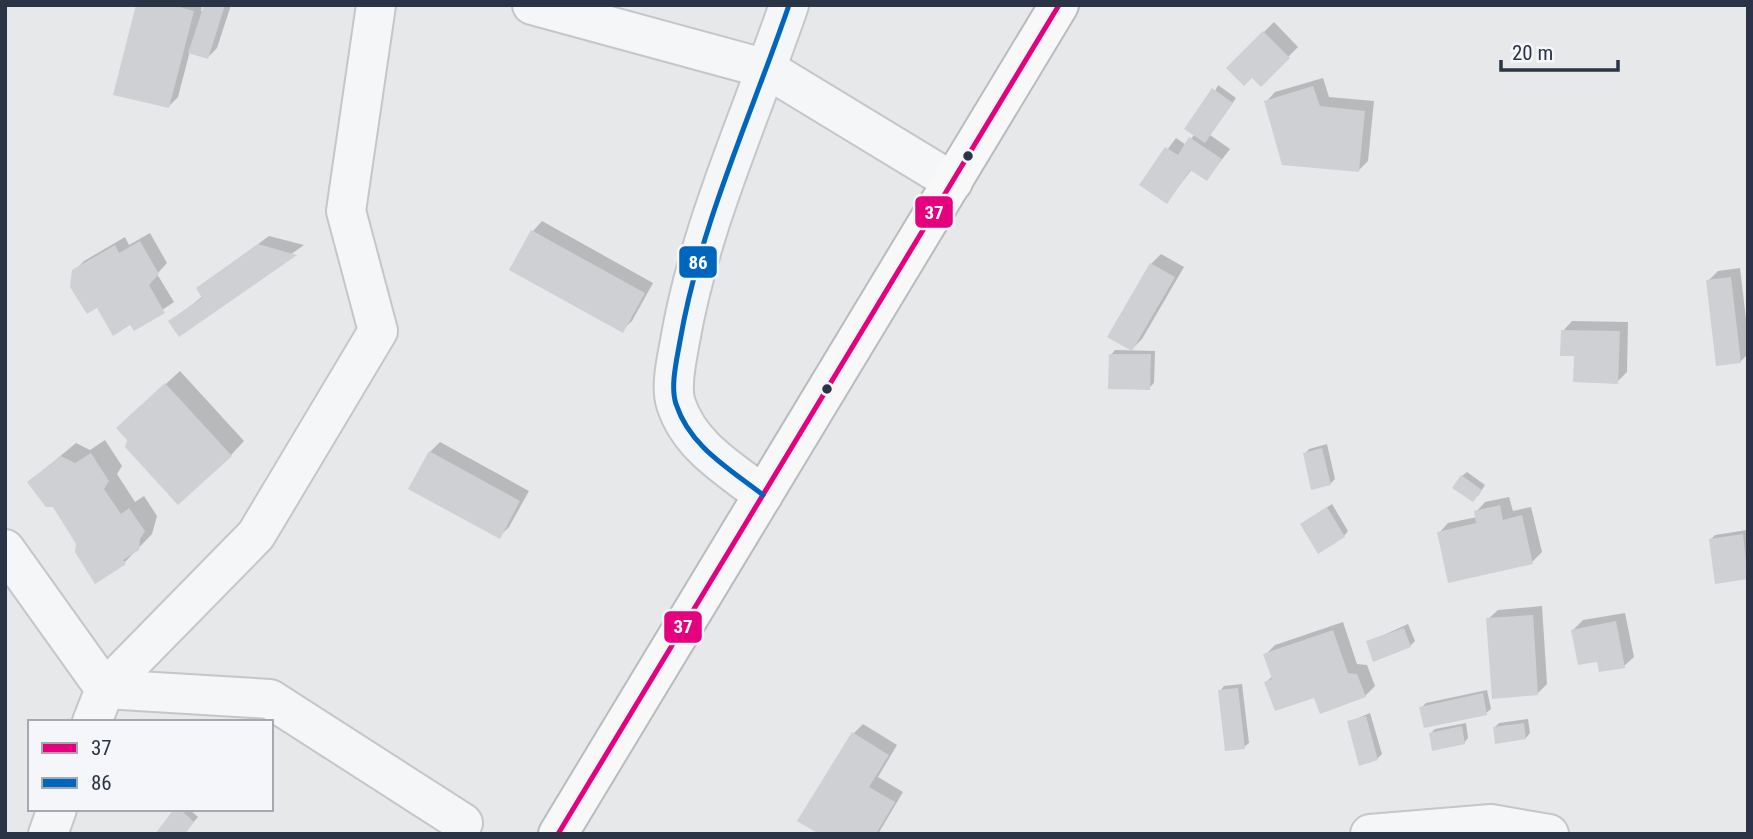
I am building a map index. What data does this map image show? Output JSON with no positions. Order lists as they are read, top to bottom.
{
  "lines": ["transit line 37", "transit line 86"],
  "legend": ["37", "86"],
  "scale_bar": "20 m"
}
